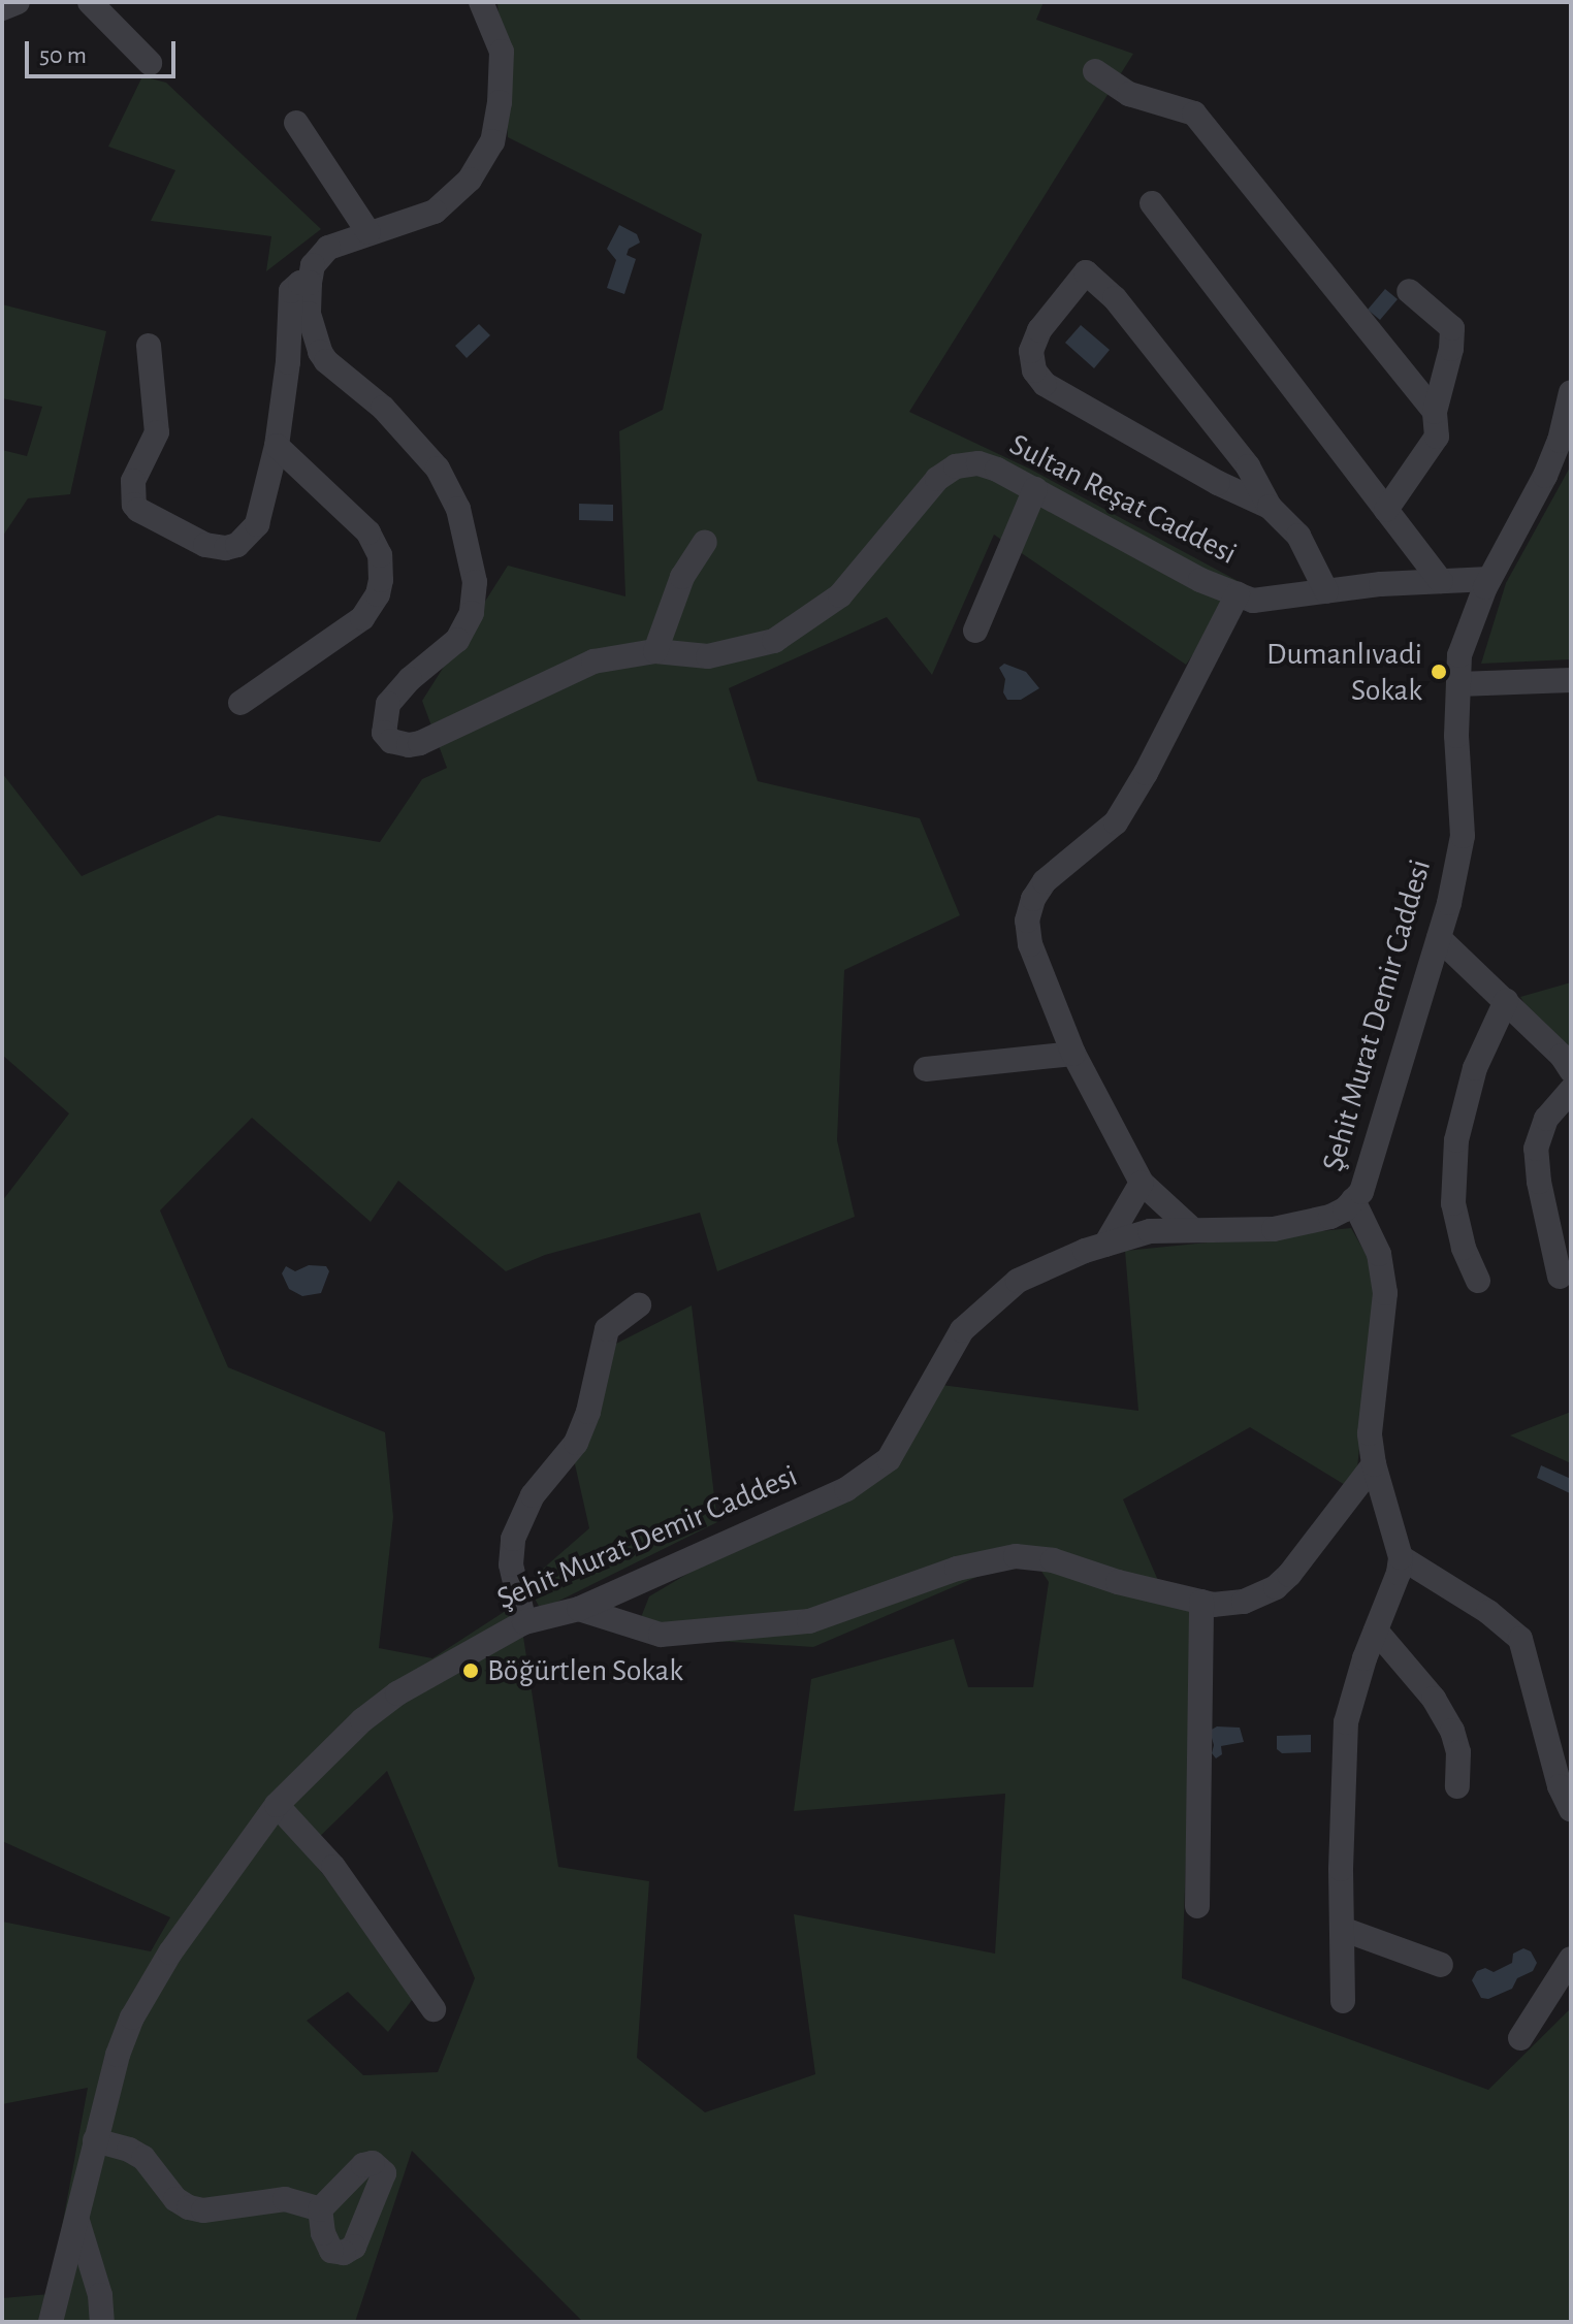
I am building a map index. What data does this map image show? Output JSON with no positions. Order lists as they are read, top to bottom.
{
  "streets": {
    "street": ["Sultan Reşat Caddesi", "Şehit Murat Demir Caddesi"]
  },
  "crossings": [
    ["Sultan Reşat Caddesi", "Şehit Murat Demir Caddesi"]
  ],
  "places": ["Dumanlıvadi Sokak", "Böğürtlen Sokak"],
  "scale_bar": "50 m"
}
